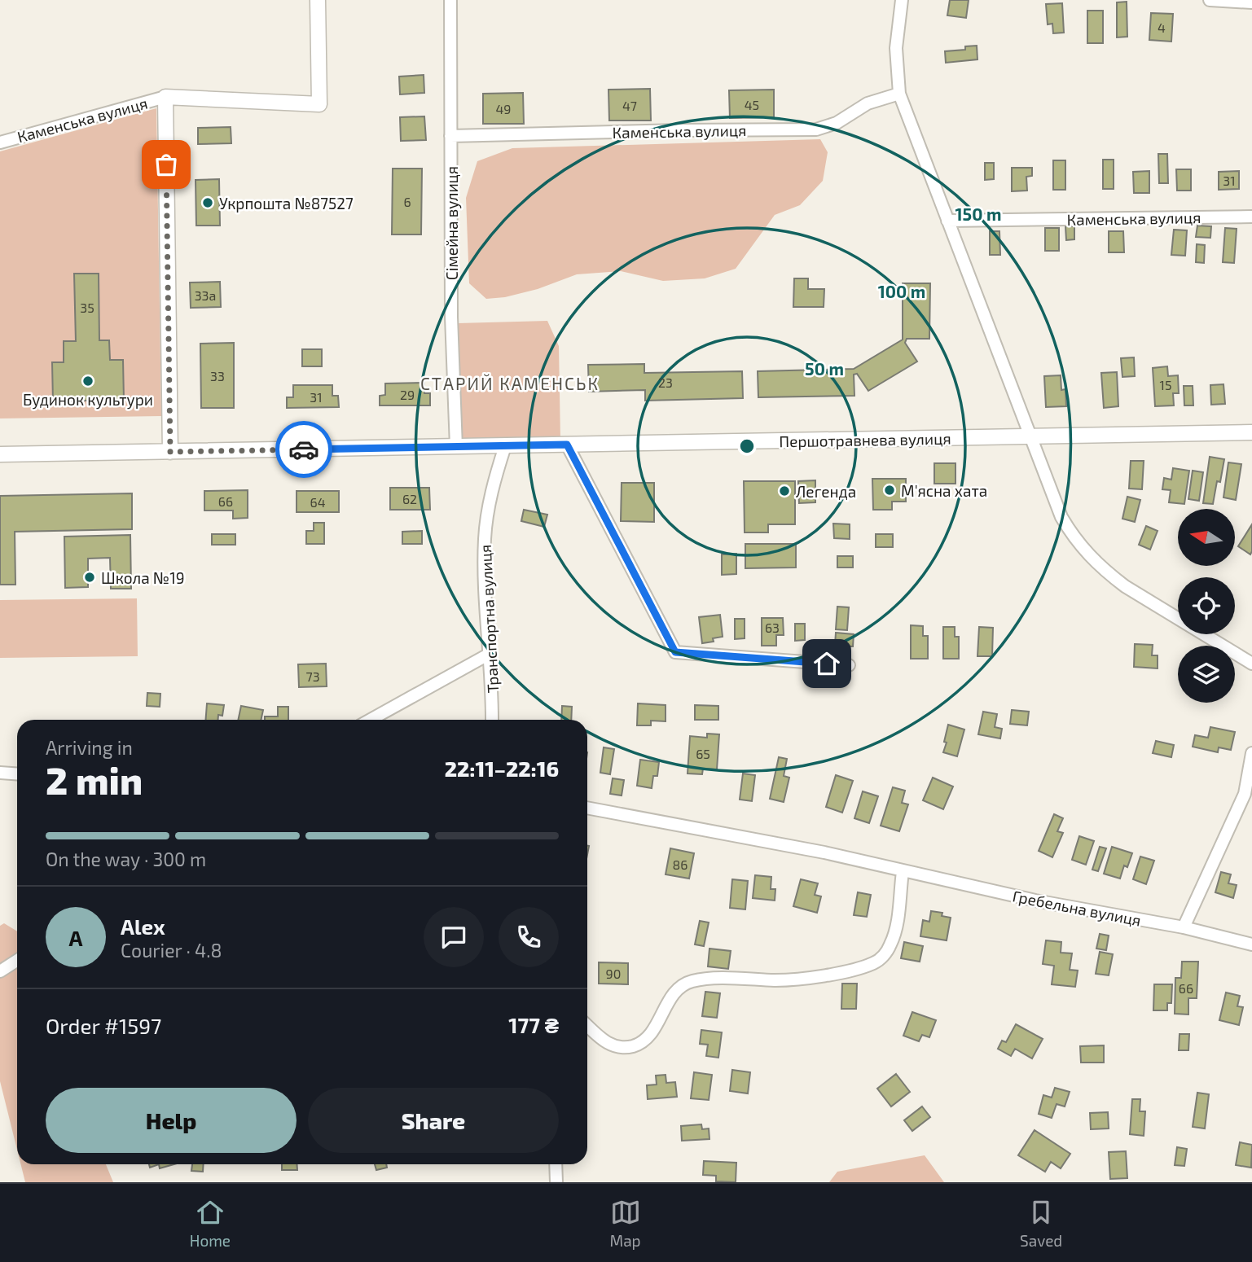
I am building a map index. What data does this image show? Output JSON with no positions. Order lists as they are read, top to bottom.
{
  "streets": {
    "street": [
      "Каменська вулиця",
      "Сімейна вулиця",
      "Першотравнева вулиця",
      "Транспортна вулиця",
      "Гребельна вулиця"
    ]
  },
  "crossings": [
    ["Каменська вулиця", "Сімейна вулиця"],
    ["Каменська вулиця", "Першотравнева вулиця"],
    ["Сімейна вулиця", "Першотравнева вулиця"],
    ["Першотравнева вулиця", "Транспортна вулиця"]
  ],
  "districts": ["СТАРИЙ КАМЕНСЬК"],
  "places": [
    "Укрпошта №87527",
    "Будинок культури",
    "М'ясна хата",
    "Легенда",
    "Школа №19"
  ],
  "house_numbers": [
    "4",
    "45",
    "47",
    "49",
    "31",
    "6",
    "33а",
    "35",
    "33",
    "23",
    "15",
    "29",
    "31",
    "62",
    "66",
    "64",
    "63",
    "73",
    "65",
    "86",
    "90",
    "66"
  ],
  "north": "left",
  "page": {
    "heading": ["2 min", "Arriving in", "22:11–22:16"],
    "panel": [
      "Alex",
      "Courier · 4.8",
      "Order #1597",
      "177 ₴"
    ],
    "bar": "On the way · 300 m",
    "round": "A",
    "buttons": ["Help", "Share"],
    "tabs": ["Home", "Map", "Saved"]
  },
  "rings": ["150 m", "100 m", "50 m"]
}
